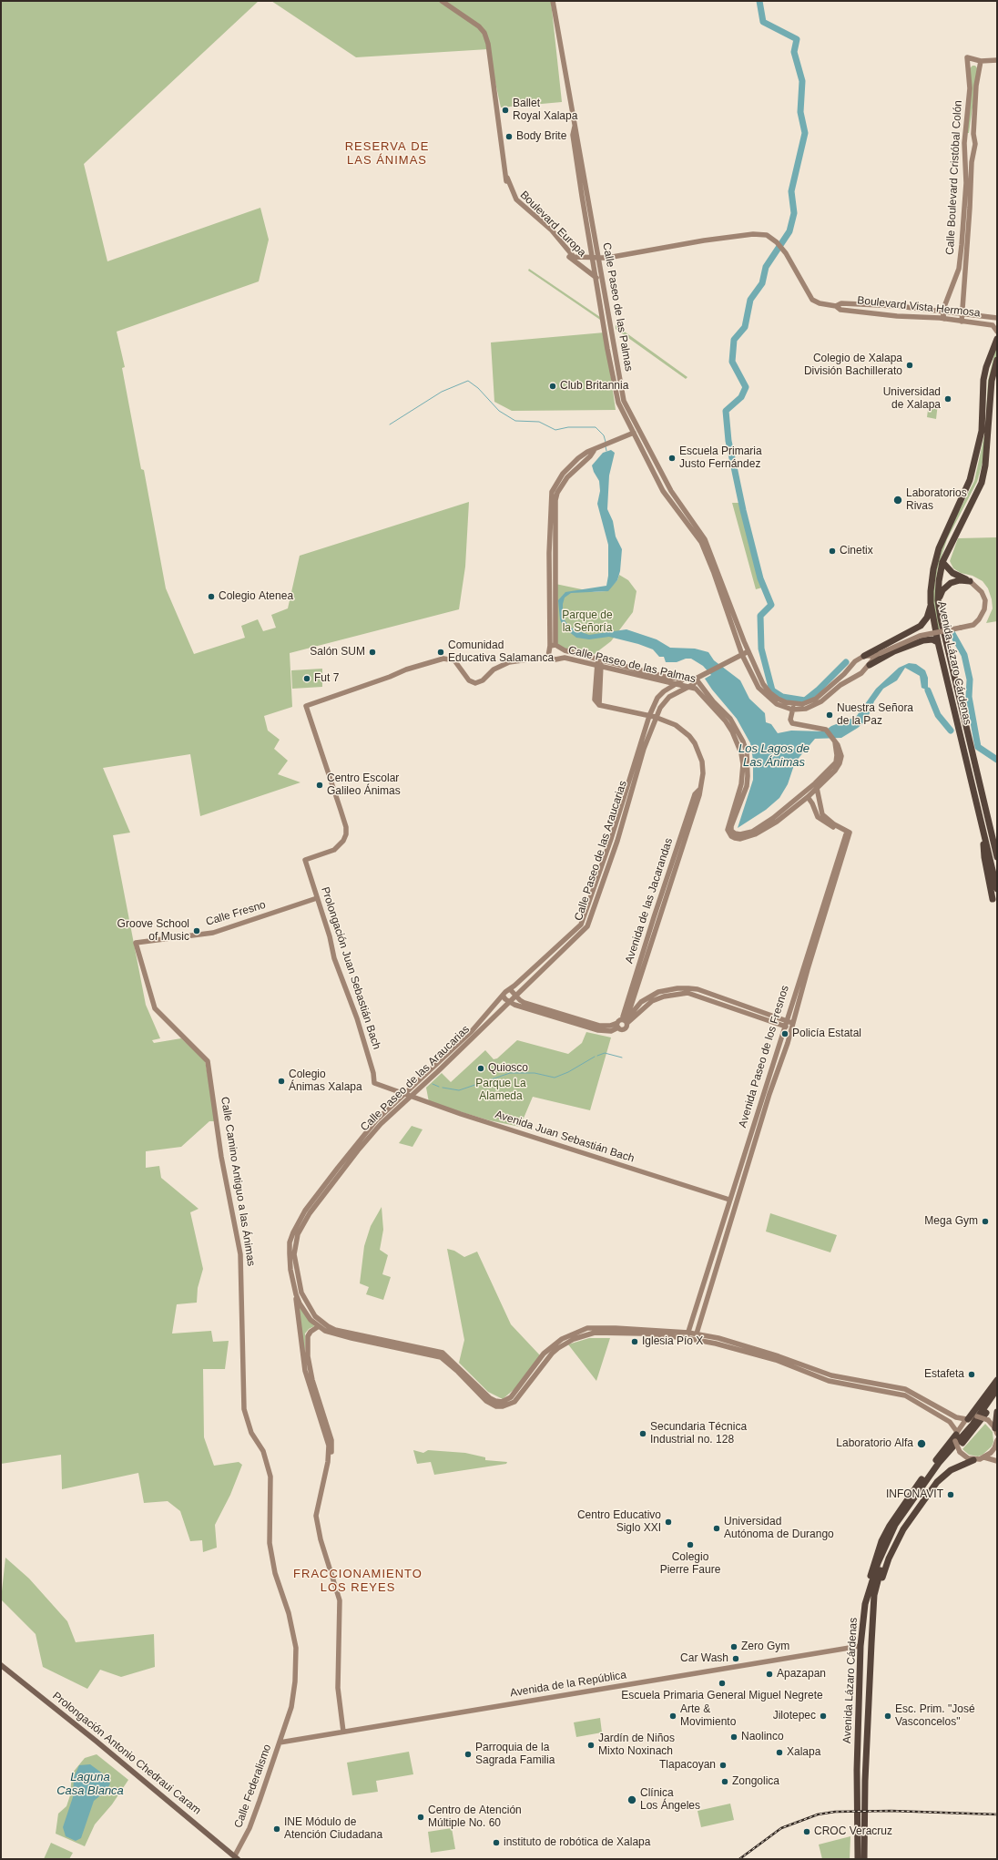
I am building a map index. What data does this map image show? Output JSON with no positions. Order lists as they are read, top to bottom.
{
  "streets": {
    "highway": ["Avenida Lázaro Cárdenas"],
    "main road": ["Prolongación Antonio Chedraui Caram"],
    "street": [
      "Calle Boulevard Cristóbal Colón",
      "Boulevard Europa",
      "Calle Paseo de las Palmas",
      "Boulevard Vista Hermosa",
      "Calle Paseo de las Araucarias",
      "Avenida de las Jacarandas",
      "Calle Fresno",
      "Prolongación Juan Sebastián Bach",
      "Avenida Paseo de los Fresnos",
      "Avenida Juan Sebastián Bach",
      "Calle Camino Antiguo a las Ánimas",
      "Avenida de la República",
      "Calle Federalismo"
    ]
  },
  "crossings": [
    ["Calle Boulevard Cristóbal Colón", "Boulevard Vista Hermosa"],
    ["Boulevard Europa", "Calle Paseo de las Palmas"],
    ["Calle Paseo de las Palmas", "Calle Paseo de las Araucarias"],
    ["Calle Paseo de las Palmas", "Avenida de las Jacarandas"],
    ["Calle Paseo de las Palmas", "Prolongación Juan Sebastián Bach"],
    ["Avenida Lázaro Cárdenas", "Avenida de la República"],
    ["Calle Paseo de las Araucarias", "Avenida de las Jacarandas"],
    ["Calle Paseo de las Araucarias", "Avenida Paseo de los Fresnos"],
    ["Calle Paseo de las Araucarias", "Avenida Juan Sebastián Bach"],
    ["Calle Fresno", "Prolongación Juan Sebastián Bach"],
    ["Calle Fresno", "Calle Camino Antiguo a las Ánimas"],
    ["Prolongación Juan Sebastián Bach", "Avenida Juan Sebastián Bach"],
    ["Avenida Paseo de los Fresnos", "Avenida Juan Sebastián Bach"],
    ["Calle Camino Antiguo a las Ánimas", "Avenida de la República"],
    ["Calle Camino Antiguo a las Ánimas", "Calle Federalismo"],
    ["Avenida de la República", "Calle Federalismo"],
    ["Prolongación Antonio Chedraui Caram", "Calle Federalismo"]
  ],
  "districts": ["RESERVA DE LAS ÁNIMAS", "FRACCIONAMIENTO LOS REYES"],
  "water": ["Los Lagos de Las Ánimas", "Laguna Casa Blanca"],
  "parks": ["Parque de la Señoría", "Parque La Alameda"],
  "places": [
    "Ballet Royal Xalapa",
    "Body Brite",
    "Colegio de Xalapa División Bachillerato",
    "Club Britannia",
    "Universidad de Xalapa",
    "Escuela Primaria Justo Fernández",
    "Laboratorios Rivas",
    "Cinetix",
    "Colegio Atenea",
    "Salón SUM",
    "Comunidad Educativa Salamanca",
    "Fut 7",
    "Nuestra Señora de la Paz",
    "Centro Escolar Galileo Ánimas",
    "Groove School of Music",
    "Policía Estatal",
    "Quiosco",
    "Colegio Ánimas Xalapa",
    "Mega Gym",
    "Iglesia Pío X",
    "Estafeta",
    "Secundaria Técnica Industrial no. 128",
    "Laboratorio Alfa",
    "INFONAVIT",
    "Centro Educativo Siglo XXI",
    "Universidad Autónoma de Durango",
    "Colegio Pierre Faure",
    "Zero Gym",
    "Car Wash",
    "Apazapan",
    "Escuela Primaria General Miguel Negrete",
    "Arte & Movimiento",
    "Jilotepec",
    "Esc. Prim. \"José Vasconcelos\"",
    "Naolinco",
    "Jardín de Niños Mixto Noxinach",
    "Xalapa",
    "Parroquia de la Sagrada Familia",
    "Tlapacoyan",
    "Zongolica",
    "Clínica Los Ángeles",
    "Centro de Atención Múltiple No. 60",
    "INE Módulo de Atención Ciudadana",
    "CROC Veracruz",
    "instituto de robótica de Xalapa"
  ]
}
